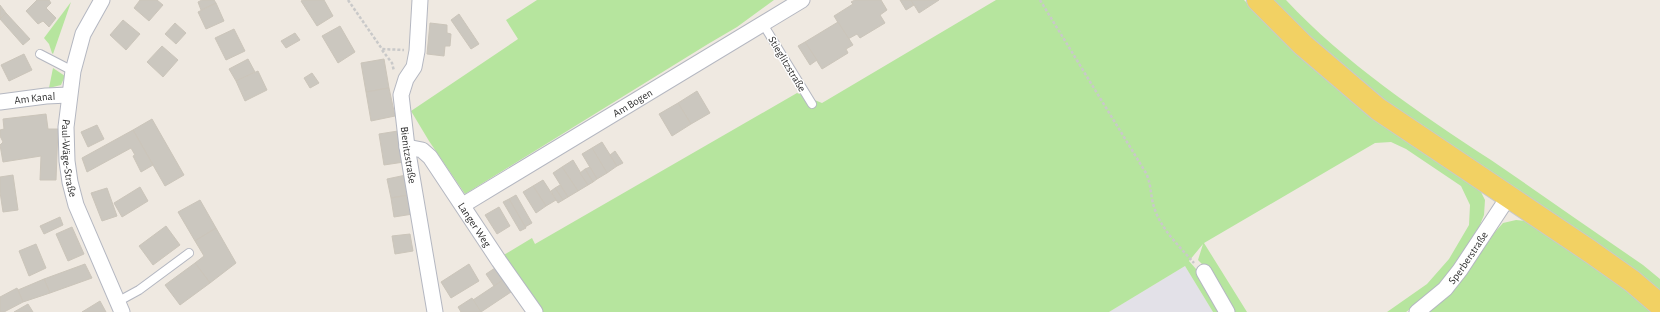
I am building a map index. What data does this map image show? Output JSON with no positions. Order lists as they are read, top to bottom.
{
  "streets": {
    "street": [
      "Am Kanal",
      "Am Bogen",
      "Bienitzstraße",
      "Paul-Wäge-Straße",
      "Langer Weg",
      "Sperberstraße"
    ],
    "lane": ["Stieglitzstraße"]
  },
  "crossings": [
    ["Stieglitzstraße", "Am Bogen"],
    ["Am Kanal", "Paul-Wäge-Straße"],
    ["Am Bogen", "Langer Weg"],
    ["Bienitzstraße", "Langer Weg"]
  ]
}
